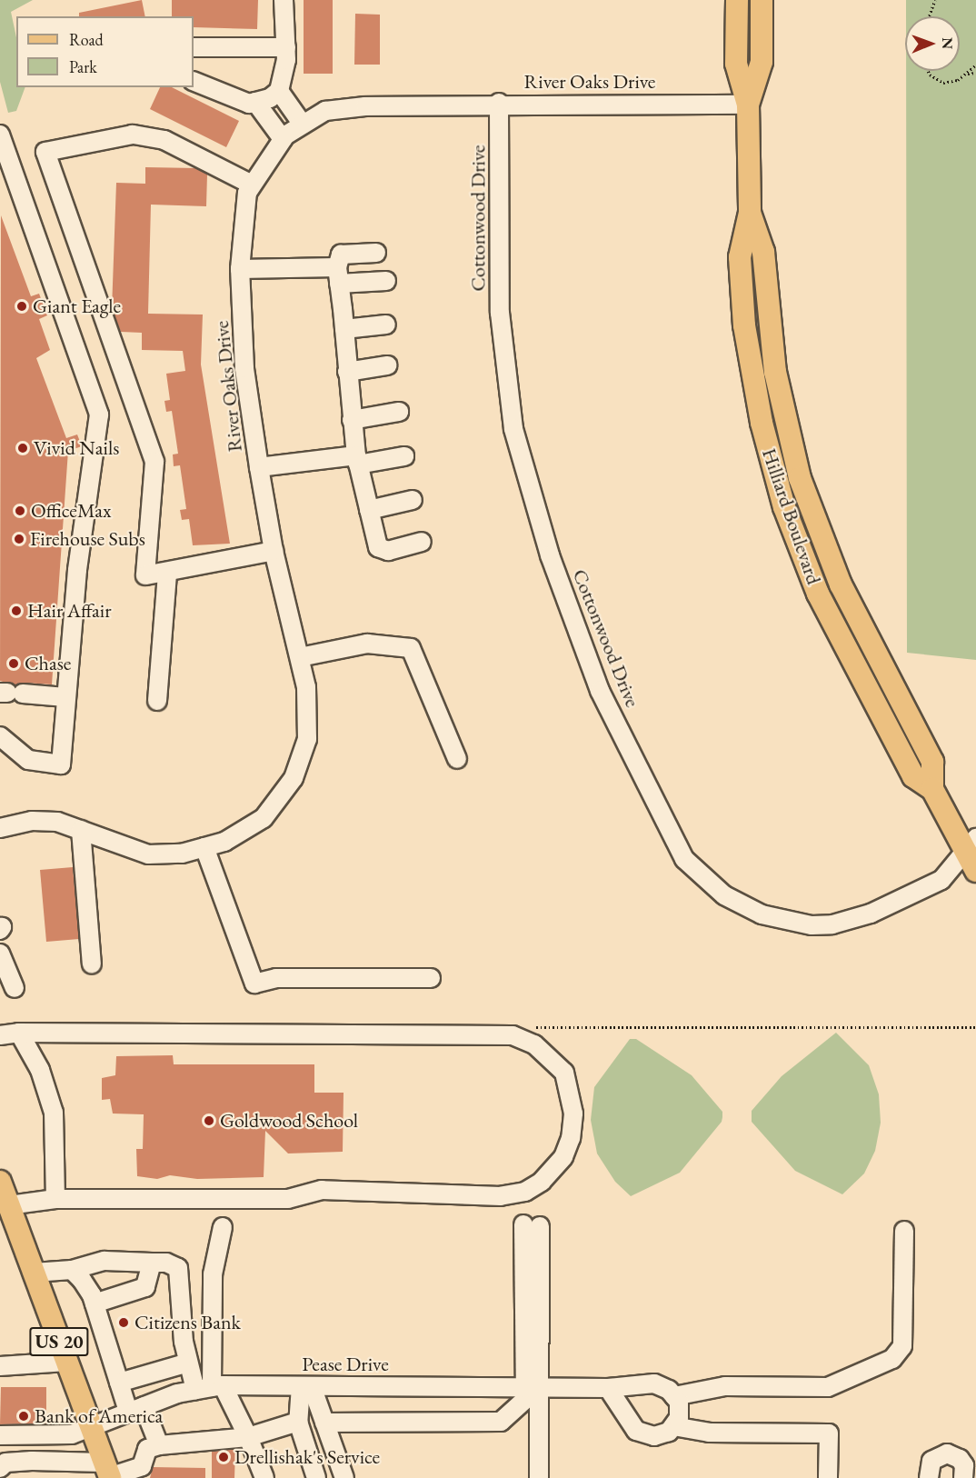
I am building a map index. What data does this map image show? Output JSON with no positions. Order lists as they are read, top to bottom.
{
  "streets": {
    "main road": ["Hilliard Boulevard", "US 20"],
    "street": ["River Oaks Drive", "Cottonwood Drive", "Pease Drive"]
  },
  "crossings": [
    ["River Oaks Drive", "Cottonwood Drive"],
    ["River Oaks Drive", "Hilliard Boulevard"],
    ["Cottonwood Drive", "Hilliard Boulevard"],
    ["US 20", "Pease Drive"]
  ],
  "places": [
    "Giant Eagle",
    "Vivid Nails",
    "OfficeMax",
    "Firehouse Subs",
    "Hair Affair",
    "Chase",
    "Goldwood School",
    "Citizens Bank",
    "Bank of America",
    "Drellishak's Service"
  ],
  "legend": ["Road", "Park"],
  "north": "right"
}
